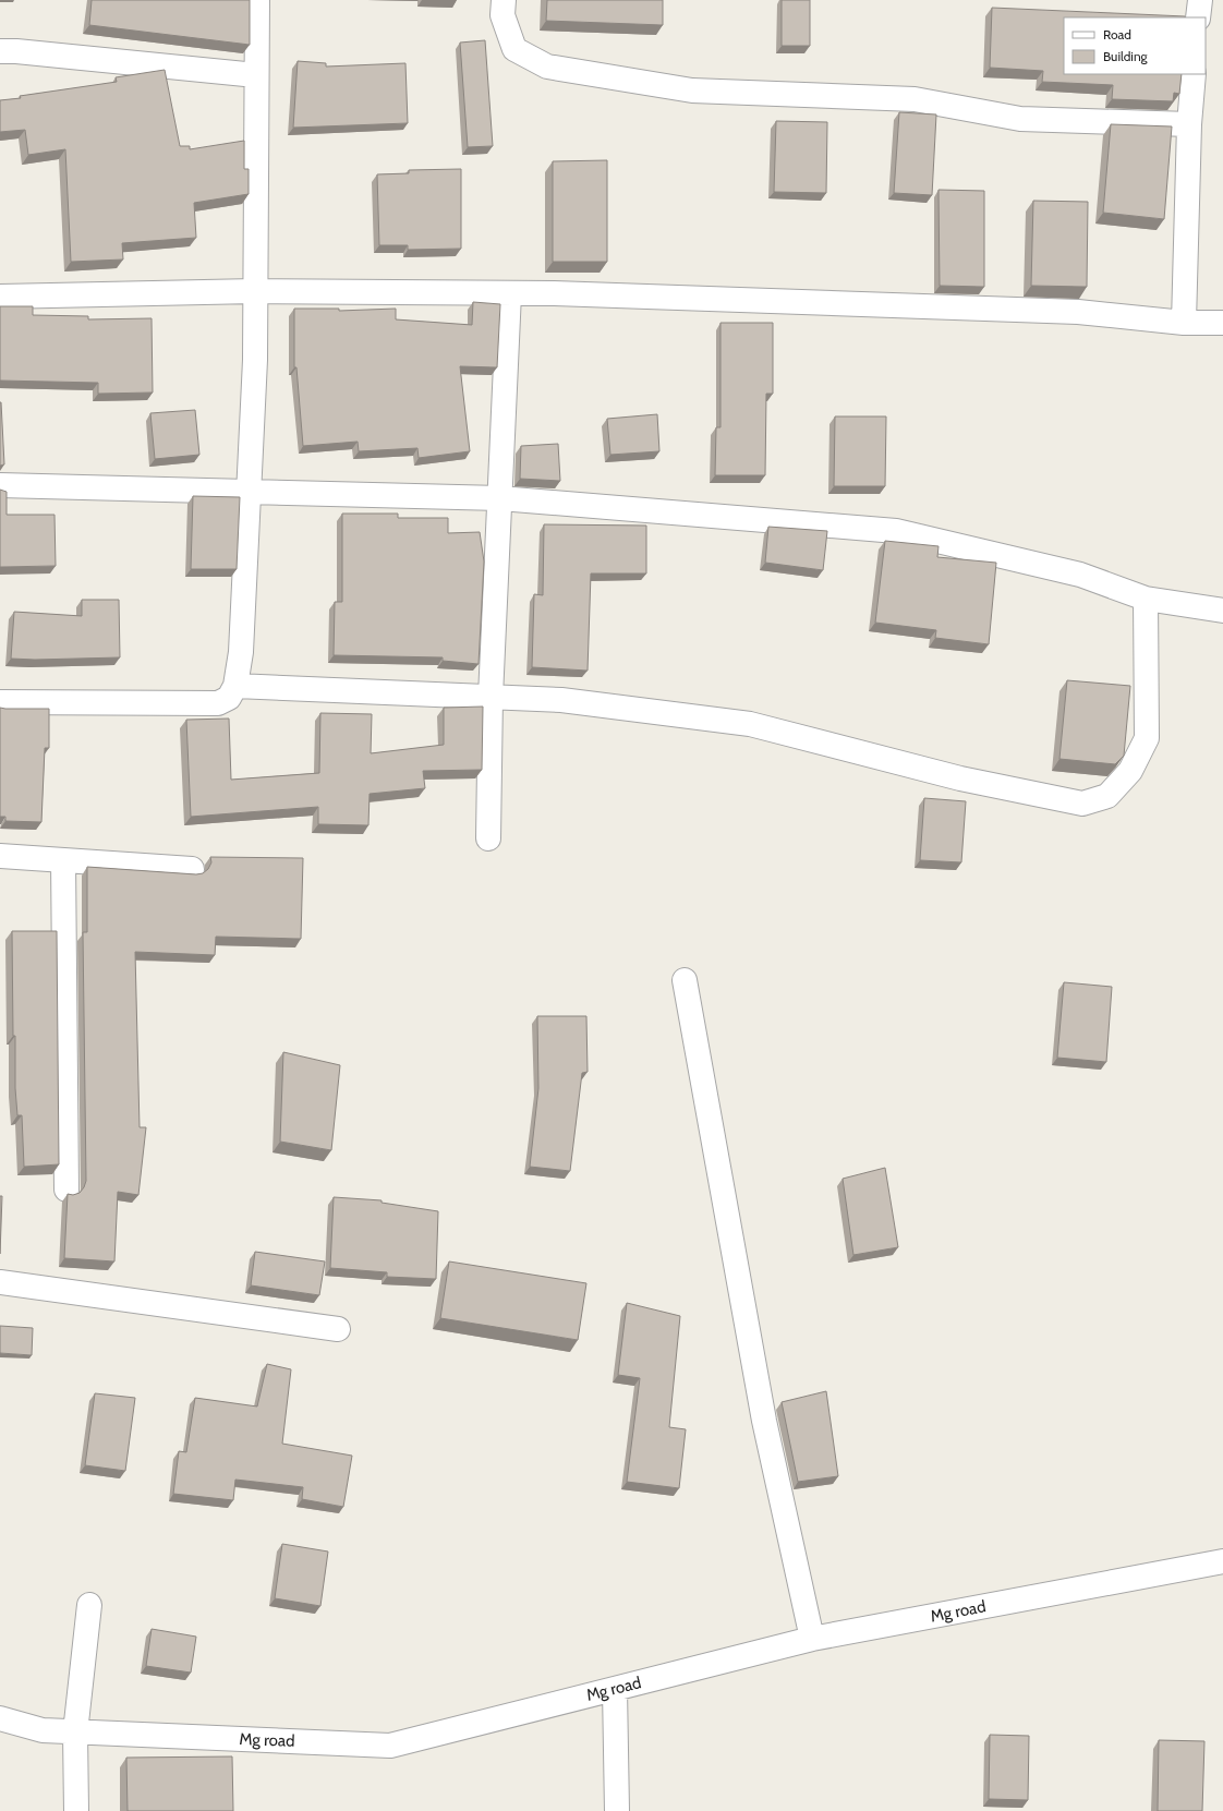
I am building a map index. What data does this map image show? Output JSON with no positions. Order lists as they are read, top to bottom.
{
  "streets": {
    "street": ["Mg road"]
  },
  "legend": ["Road", "Building"]
}
